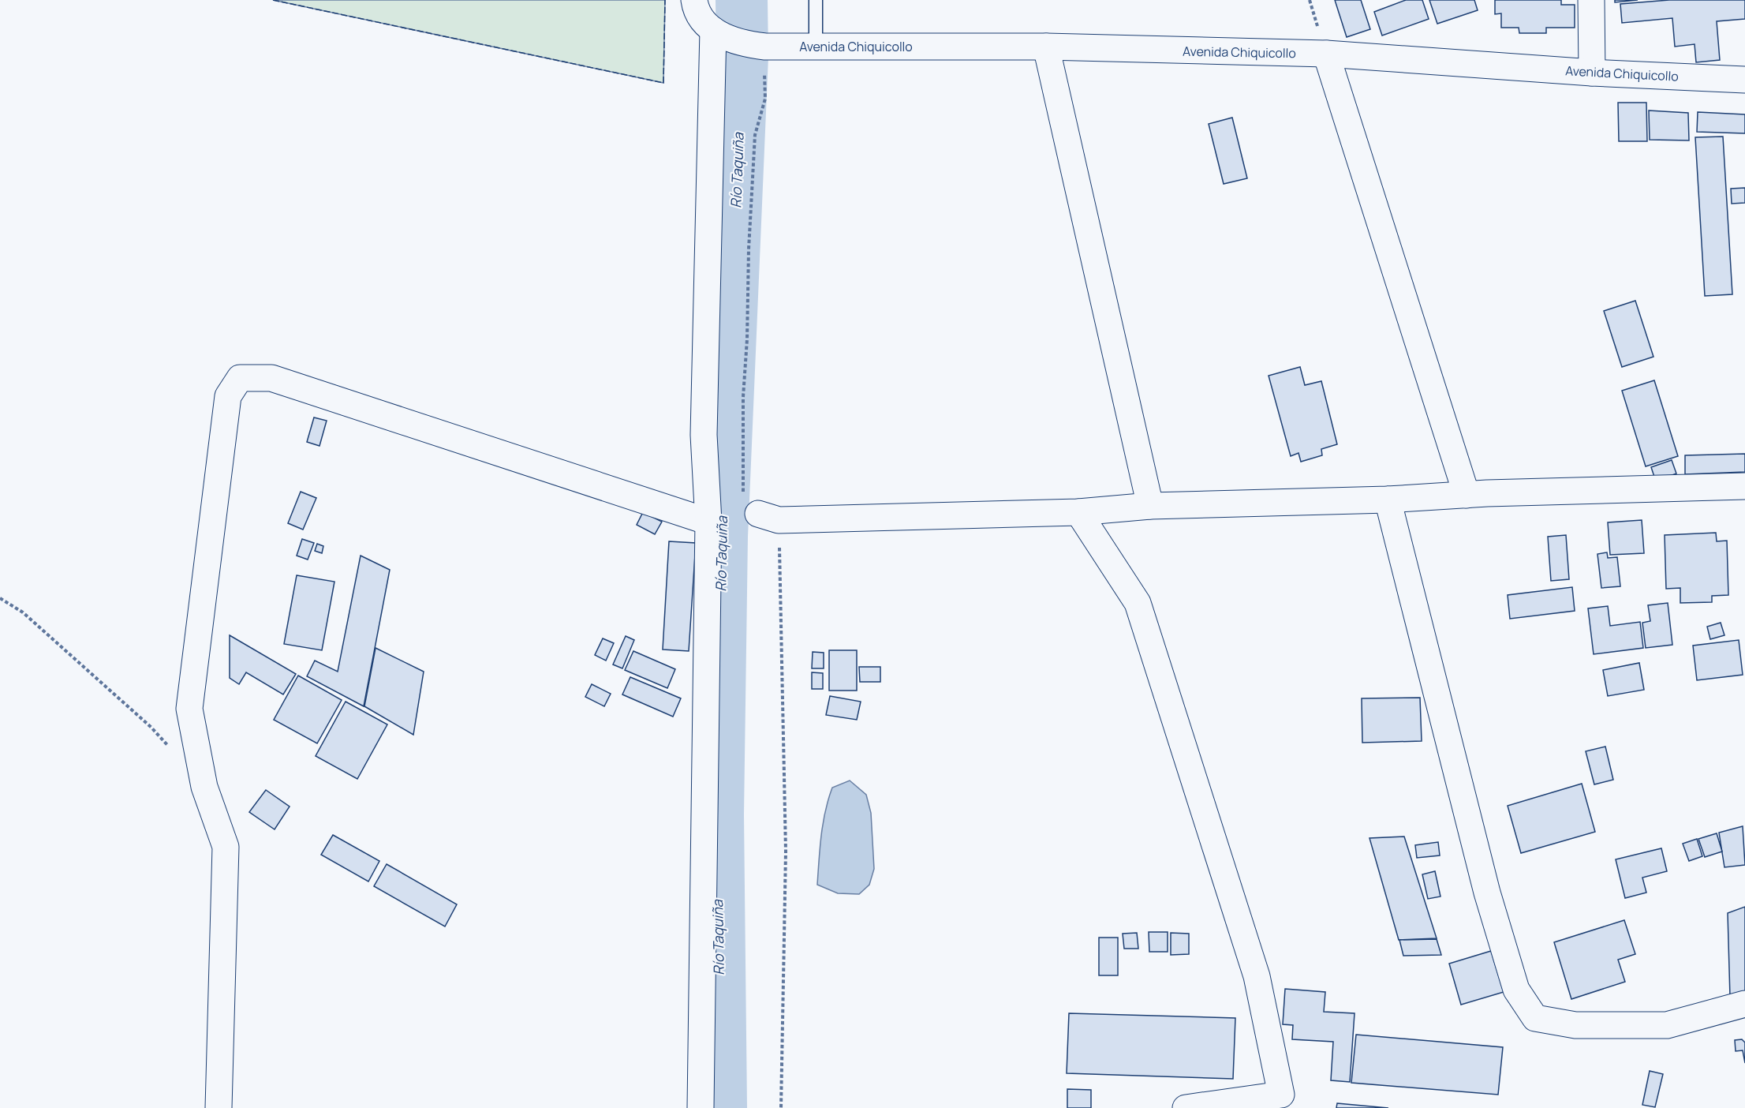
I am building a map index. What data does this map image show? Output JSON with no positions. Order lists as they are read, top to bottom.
{
  "streets": {
    "street": ["Avenida Chiquicollo"]
  },
  "water": ["Río Taquiña"]
}
